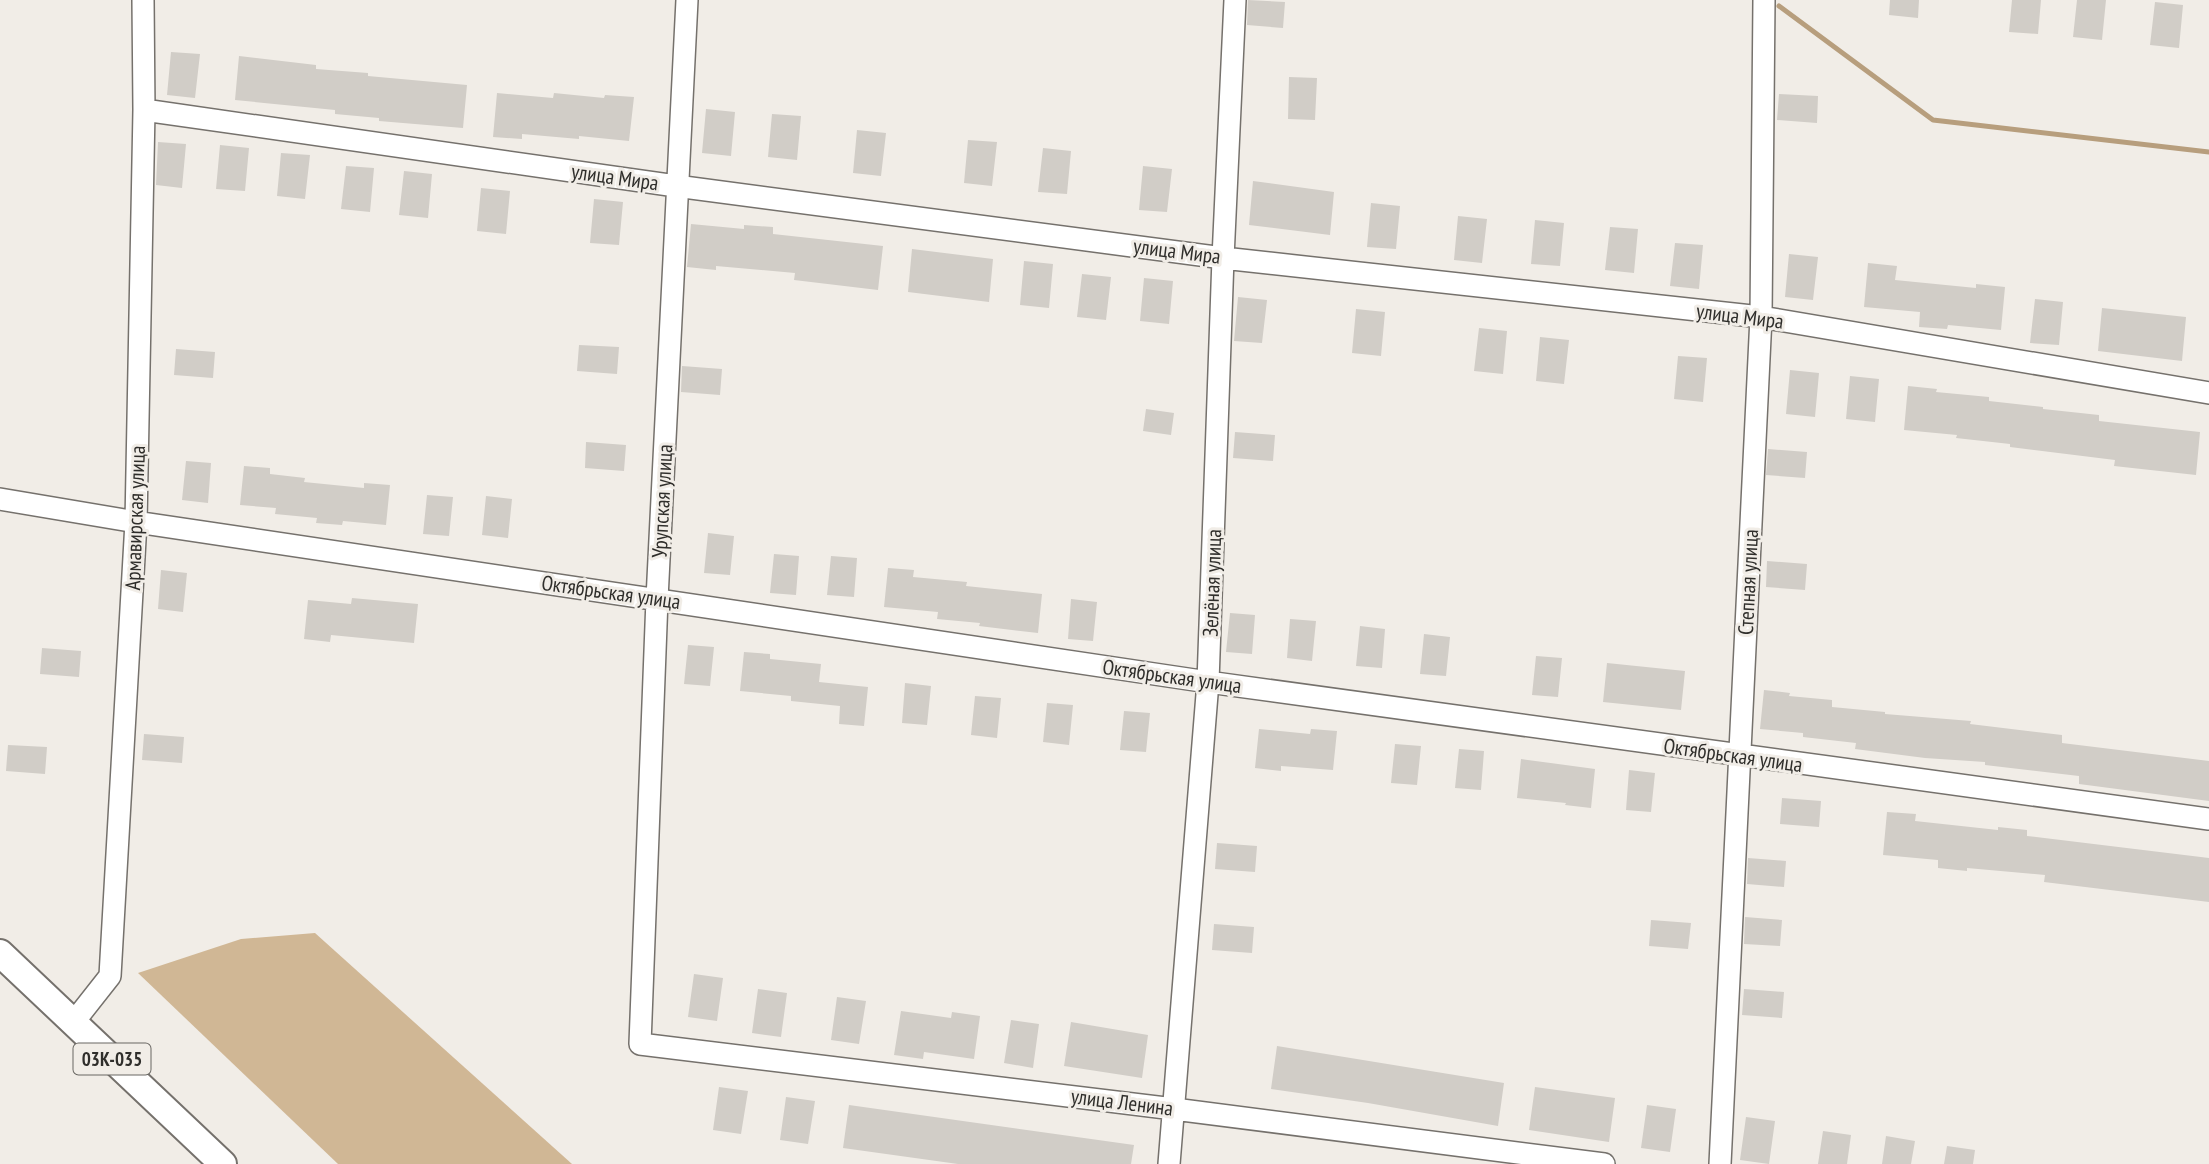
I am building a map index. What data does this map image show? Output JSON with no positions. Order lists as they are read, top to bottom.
{
  "streets": {
    "main road": ["03К-035"],
    "street": [
      "улица Мира",
      "Урупская улица",
      "Армавирская улица",
      "Степная улица",
      "Зелёная улица",
      "Октябрьская улица",
      "улица Ленина"
    ]
  },
  "crossings": [
    ["улица Мира", "Урупская улица"],
    ["улица Мира", "Армавирская улица"],
    ["улица Мира", "Степная улица"],
    ["улица Мира", "Зелёная улица"],
    ["Урупская улица", "Октябрьская улица"],
    ["Урупская улица", "улица Ленина"],
    ["Армавирская улица", "Октябрьская улица"],
    ["Армавирская улица", "03К-035"],
    ["Степная улица", "Октябрьская улица"],
    ["Зелёная улица", "Октябрьская улица"],
    ["Зелёная улица", "улица Ленина"]
  ]
}
